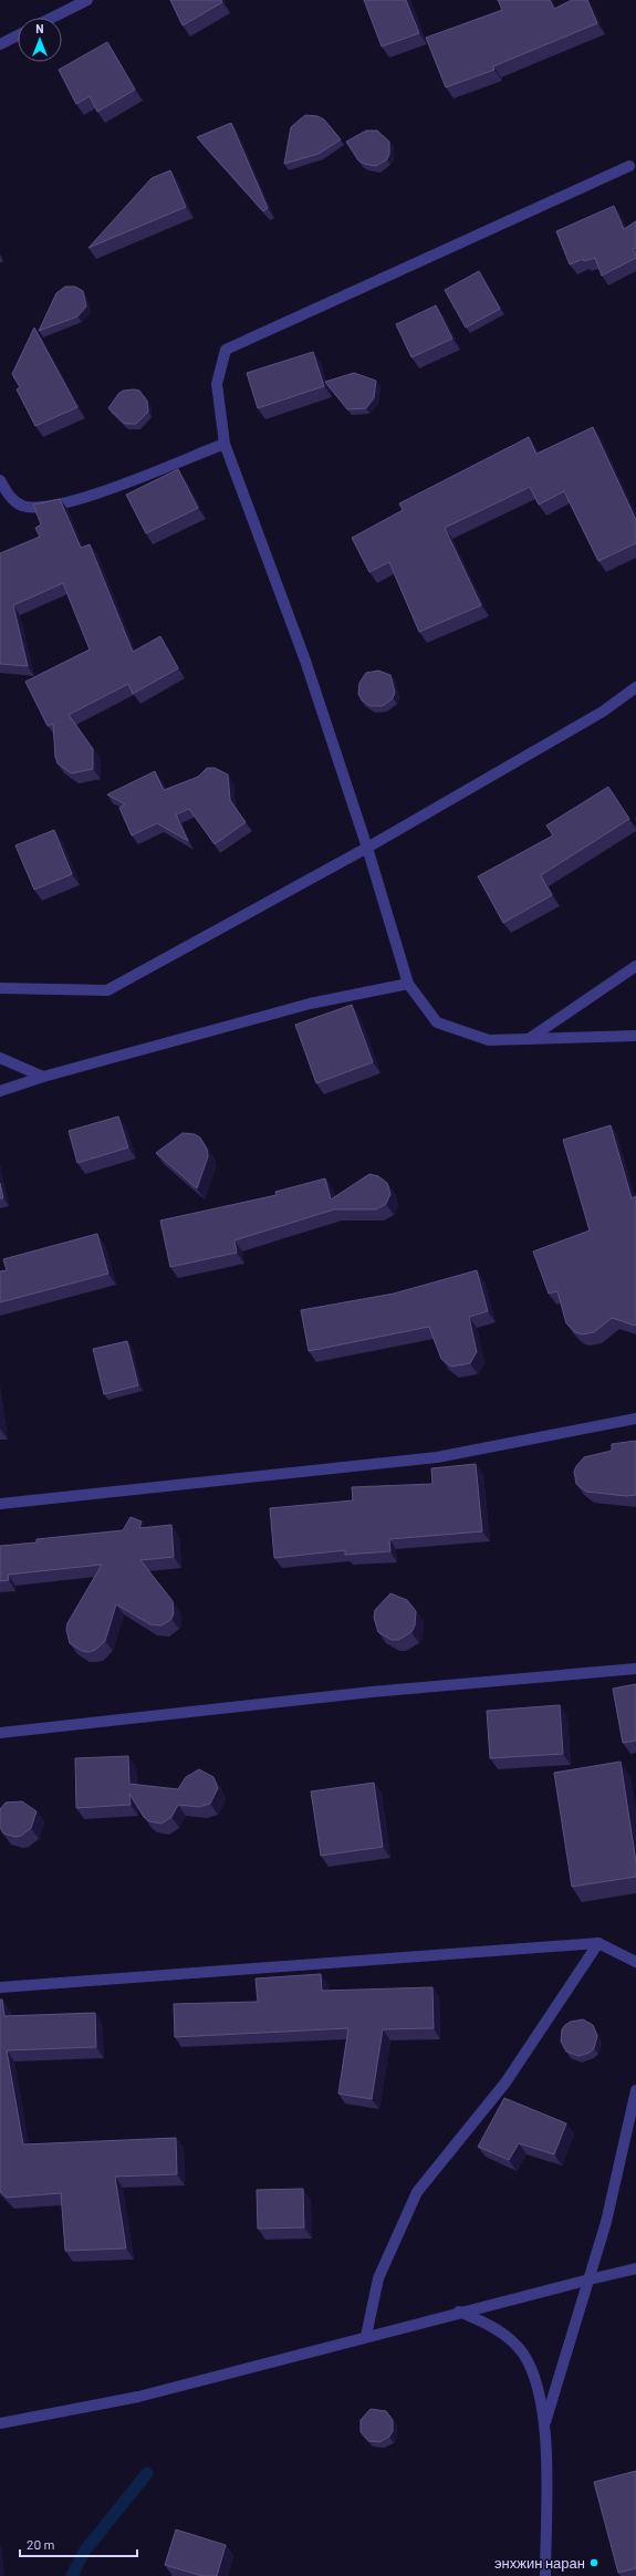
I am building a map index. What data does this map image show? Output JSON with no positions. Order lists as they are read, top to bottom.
{
  "places": ["энхжин наран"],
  "scale_bar": "20 m",
  "north": "top"
}
